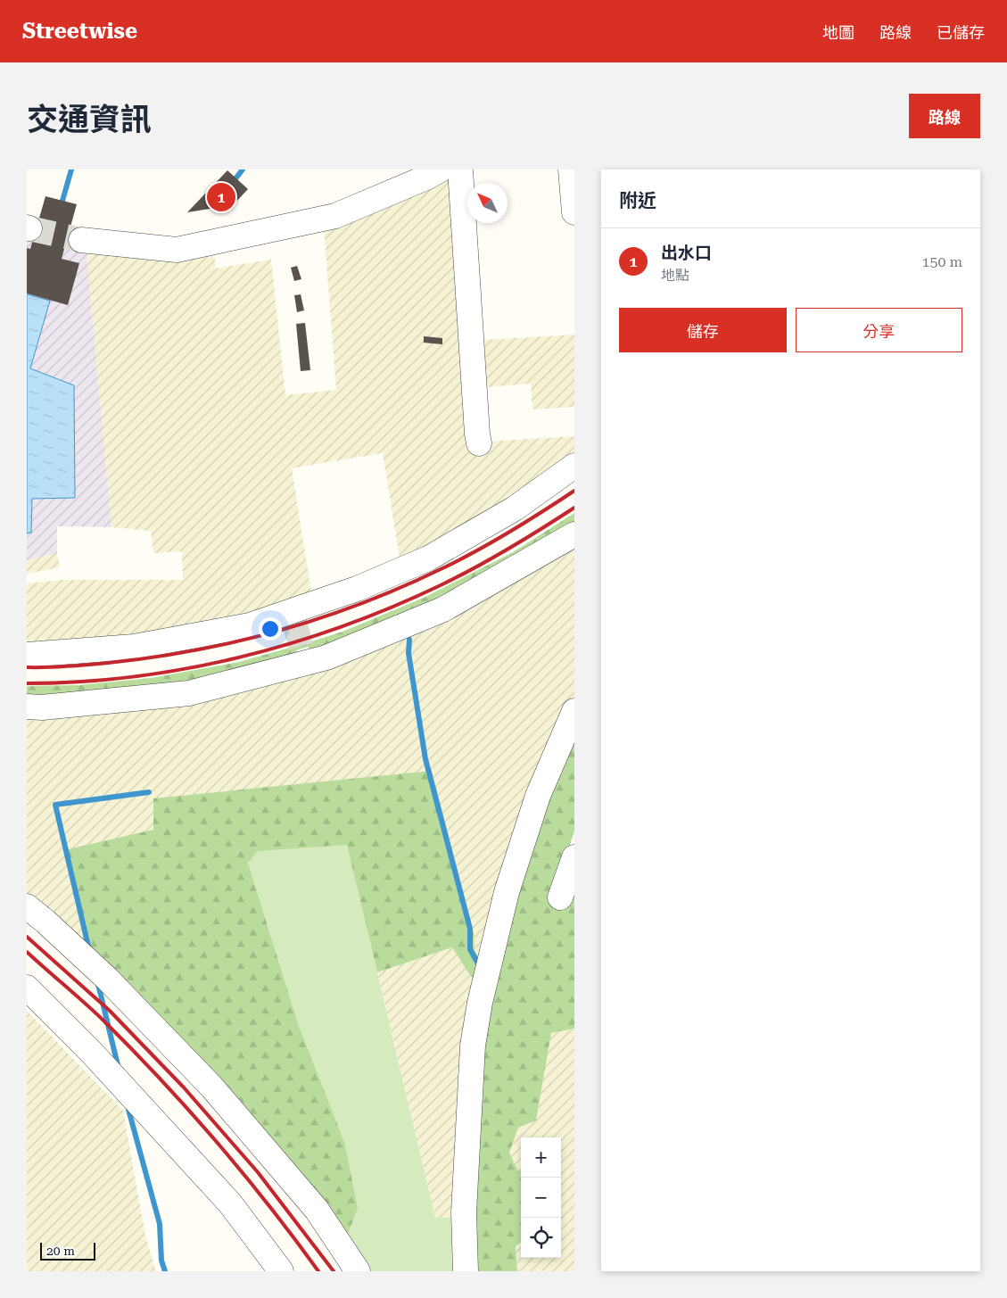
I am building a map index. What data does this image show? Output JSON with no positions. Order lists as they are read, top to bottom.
{
  "scale_bar": "20 m",
  "north": "top left",
  "page": {
    "header": "Streetwise",
    "nav": ["地圖", "路線", "已儲存"],
    "title": "交通資訊",
    "buttons": [
      "路線",
      ["儲存", "分享"]
    ],
    "heading": "附近",
    "pins": "1",
    "list": [
      {
        "mark": "1",
        "name": "出水口",
        "note": "地點",
        "value": "150 m"
      }
    ],
    "map_buttons": ["+", "−"],
    "scale": "20 m"
  }
}
